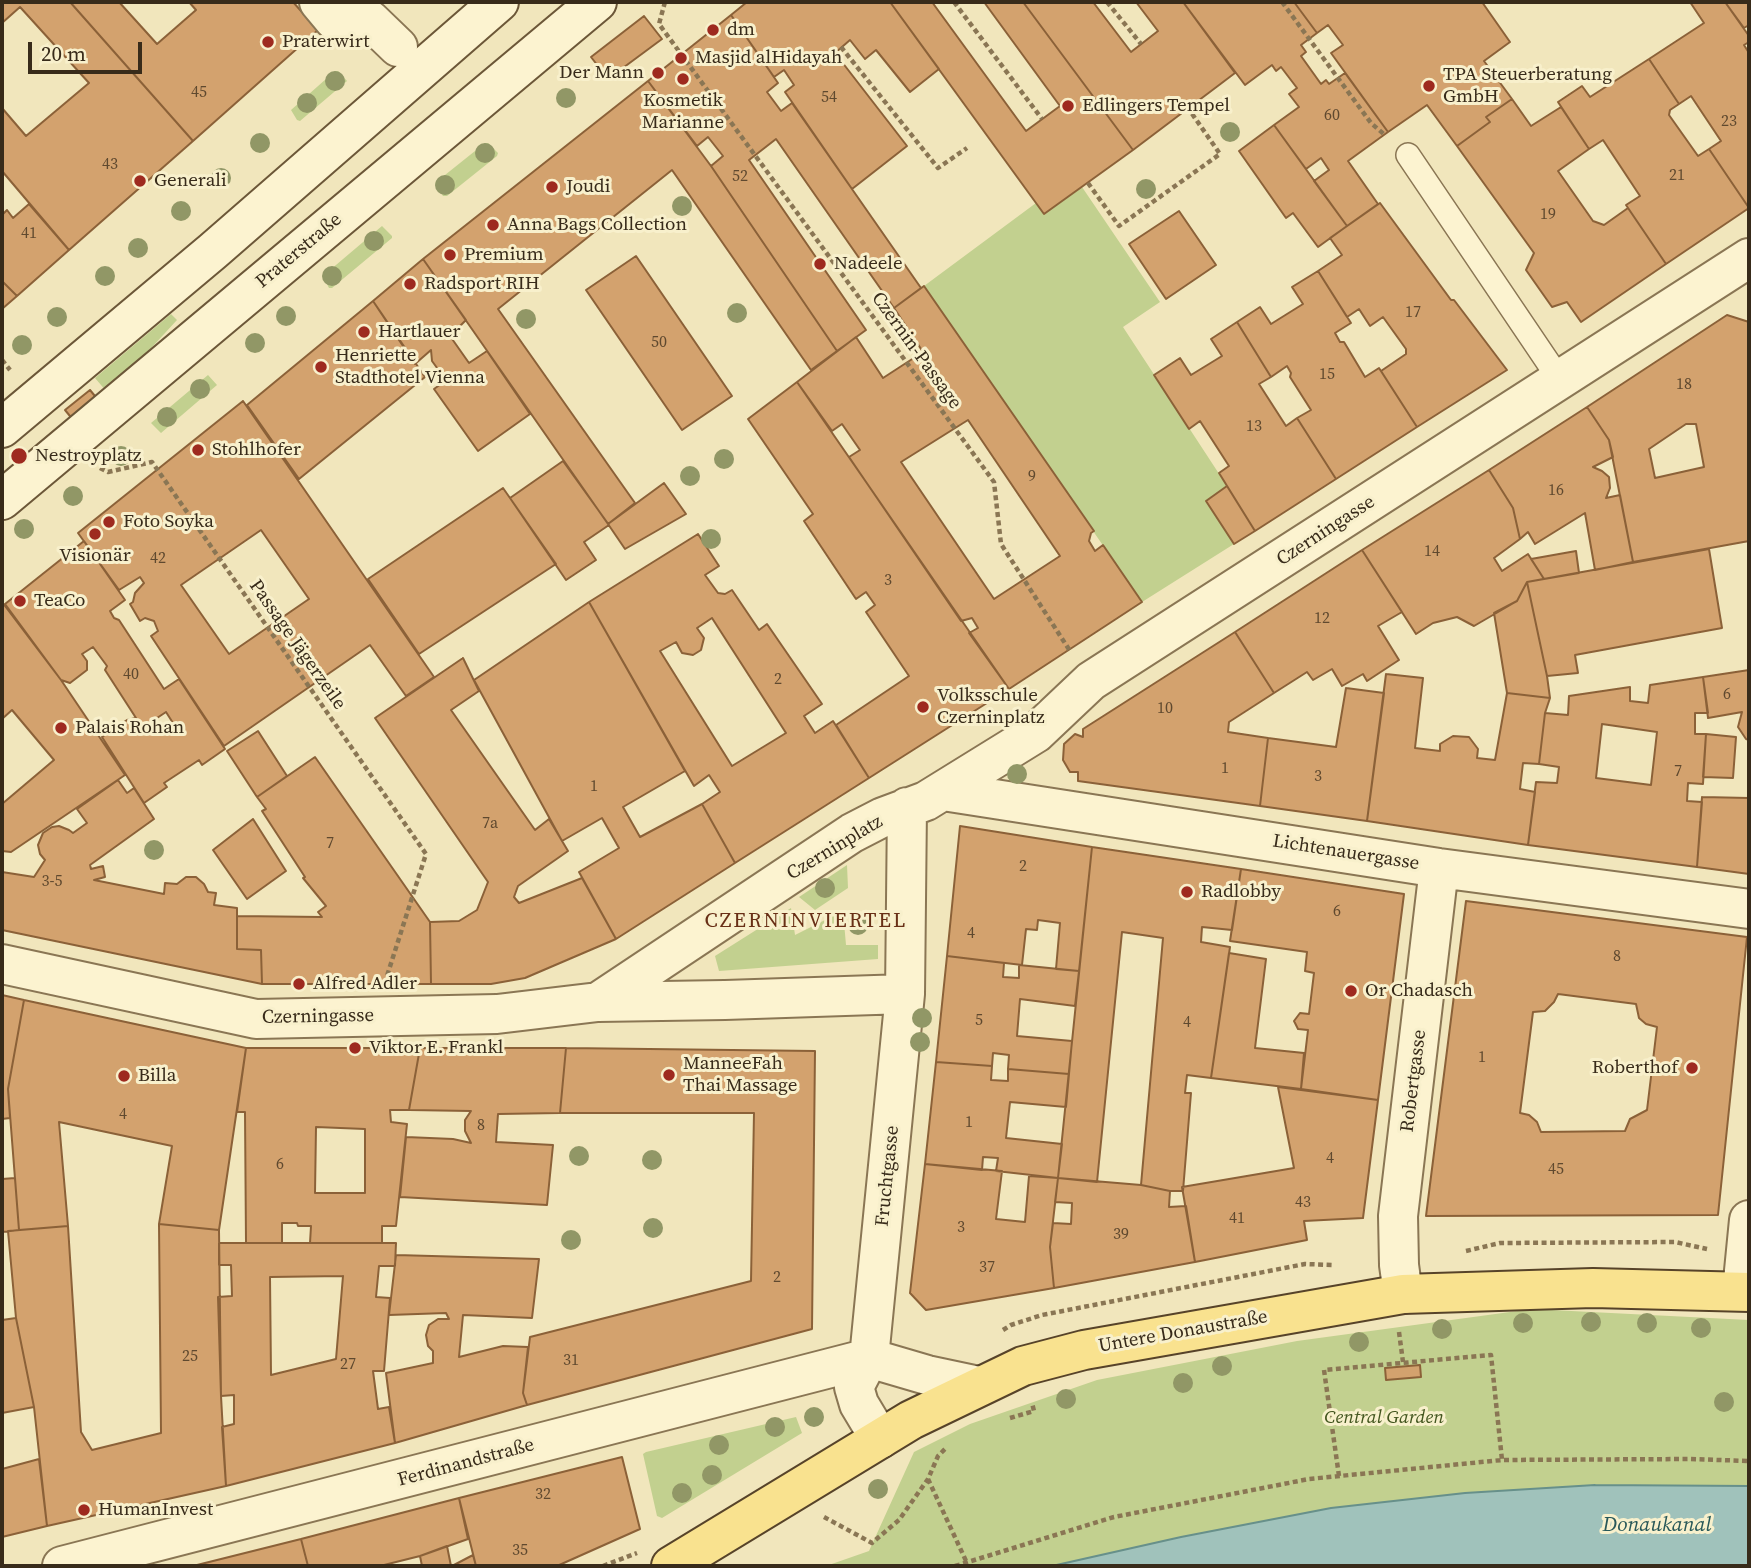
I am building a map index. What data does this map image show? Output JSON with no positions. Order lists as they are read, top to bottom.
{
  "streets": {
    "main road": ["Untere Donaustraße"],
    "street": [
      "Praterstraße",
      "Czerningasse",
      "Czerninplatz",
      "Lichtenauergasse",
      "Robertgasse",
      "Fruchtgasse",
      "Ferdinandstraße"
    ],
    "path": ["Czernin-Passage", "Passage Jägerzeile"]
  },
  "crossings": [
    ["Praterstraße", "Passage Jägerzeile"],
    ["Czernin-Passage", "Czerningasse"],
    ["Czerningasse", "Passage Jägerzeile"],
    ["Czerningasse", "Czerninplatz"],
    ["Czerningasse", "Lichtenauergasse"],
    ["Czerninplatz", "Fruchtgasse"],
    ["Lichtenauergasse", "Robertgasse"],
    ["Robertgasse", "Untere Donaustraße"],
    ["Fruchtgasse", "Untere Donaustraße"],
    ["Fruchtgasse", "Ferdinandstraße"]
  ],
  "districts": ["CZERNINVIERTEL"],
  "water": ["Donaukanal"],
  "parks": ["Central Garden"],
  "places": [
    "dm",
    "Praterwirt",
    "Masjid alHidayah",
    "Der Mann",
    "Kosmetik Marianne",
    "TPA Steuerberatung GmbH",
    "Edlingers Tempel",
    "Generali",
    "Joudi",
    "Anna Bags Collection",
    "Premium",
    "Nadeele",
    "Radsport RIH",
    "Hartlauer",
    "Henriette Stadthotel Vienna",
    "Stohlhofer",
    "Nestroyplatz",
    "Foto Soyka",
    "Visionär",
    "TeaCo",
    "Volksschule Czerninplatz",
    "Palais Rohan",
    "Radlobby",
    "Alfred Adler",
    "Or Chadasch",
    "Viktor E. Frankl",
    "Roberthof",
    "ManneeFah Thai Massage",
    "Billa",
    "HumanInvest"
  ],
  "house_numbers": [
    "45",
    "54",
    "60",
    "23",
    "43",
    "21",
    "52",
    "19",
    "41",
    "17",
    "50",
    "15",
    "18",
    "13",
    "9",
    "16",
    "14",
    "42",
    "3",
    "12",
    "40",
    "2",
    "6",
    "10",
    "1",
    "7",
    "3",
    "1",
    "7a",
    "7",
    "2",
    "3-5",
    "6",
    "4",
    "8",
    "5",
    "4",
    "1",
    "4",
    "1",
    "8",
    "4",
    "6",
    "45",
    "43",
    "41",
    "3",
    "39",
    "37",
    "2",
    "25",
    "31",
    "27",
    "32",
    "35"
  ],
  "scale_bar": "20 m"
}
